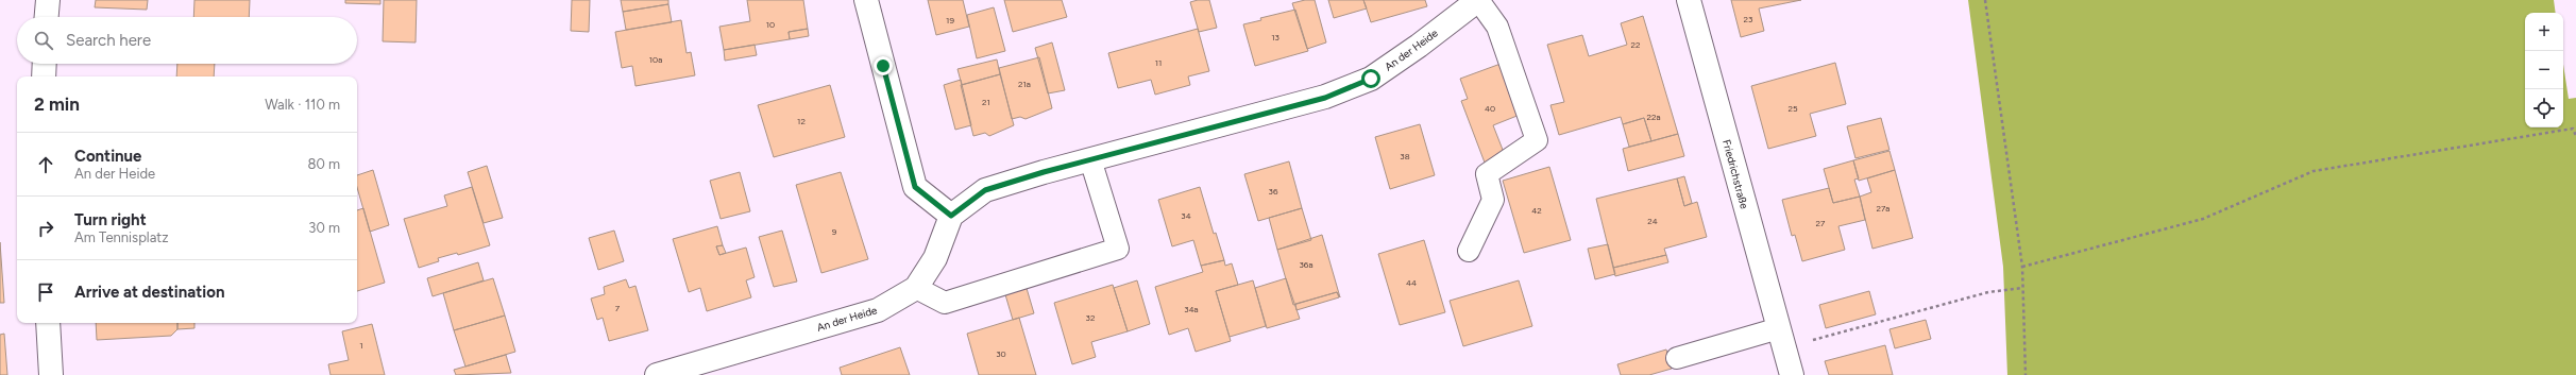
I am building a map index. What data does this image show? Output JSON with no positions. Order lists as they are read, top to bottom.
{
  "streets": {
    "street": ["An der Heide", "Friedrichstraße"]
  },
  "house_numbers": [
    "23",
    "19",
    "10",
    "13",
    "22",
    "10a",
    "11",
    "21a",
    "21",
    "40",
    "25",
    "22a",
    "12",
    "38",
    "36",
    "27a",
    "42",
    "34",
    "24",
    "27",
    "9",
    "36a",
    "44",
    "7",
    "34a",
    "32",
    "1",
    "30"
  ],
  "page": {
    "map_buttons": ["+", "−"],
    "search": "Search here",
    "heading": ["2 min", "Walk · 110 m"],
    "list": [
      ["Continue", "An der Heide", "80 m"],
      ["Turn right", "Am Tennisplatz", "30 m"],
      "Arrive at destination"
    ]
  }
}
